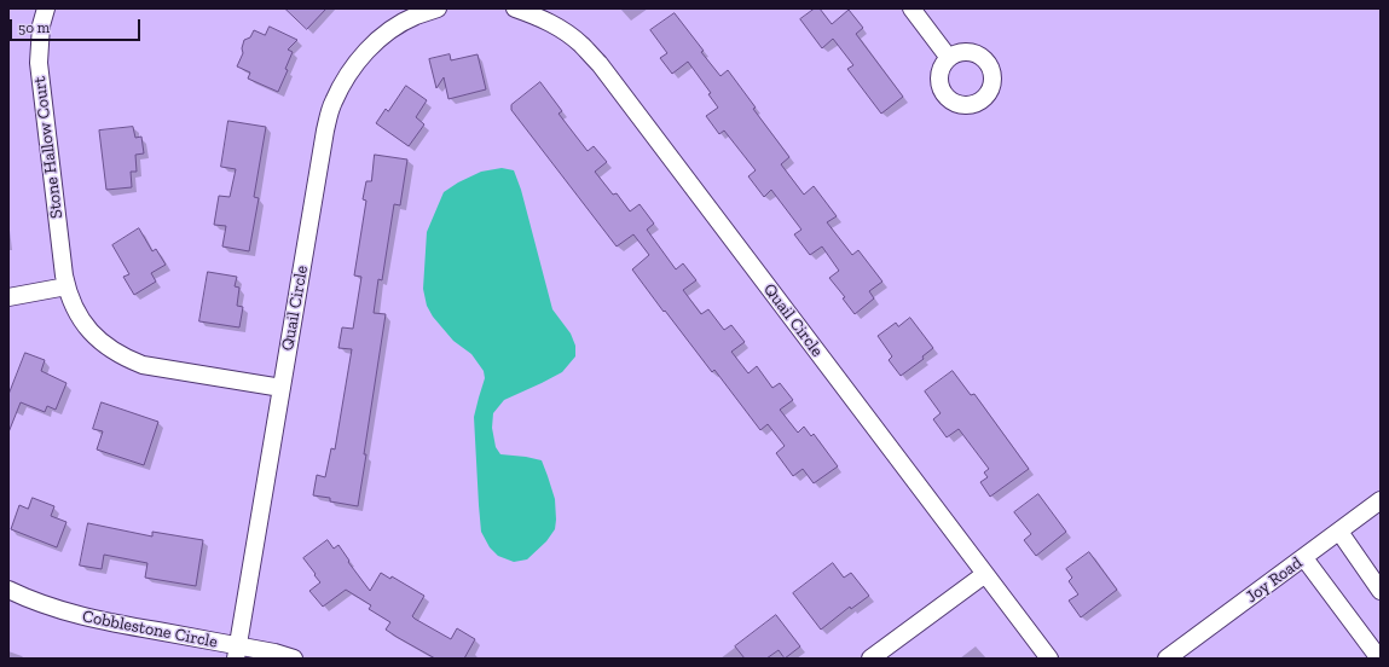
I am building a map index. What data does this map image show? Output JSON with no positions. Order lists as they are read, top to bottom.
{
  "streets": {
    "street": [
      "Stone Hallow Court",
      "Quail Circle",
      "Joy Road",
      "Cobblestone Circle"
    ]
  },
  "crossings": [
    ["Stone Hallow Court", "Quail Circle"],
    ["Quail Circle", "Cobblestone Circle"]
  ],
  "scale_bar": "50 m"
}
